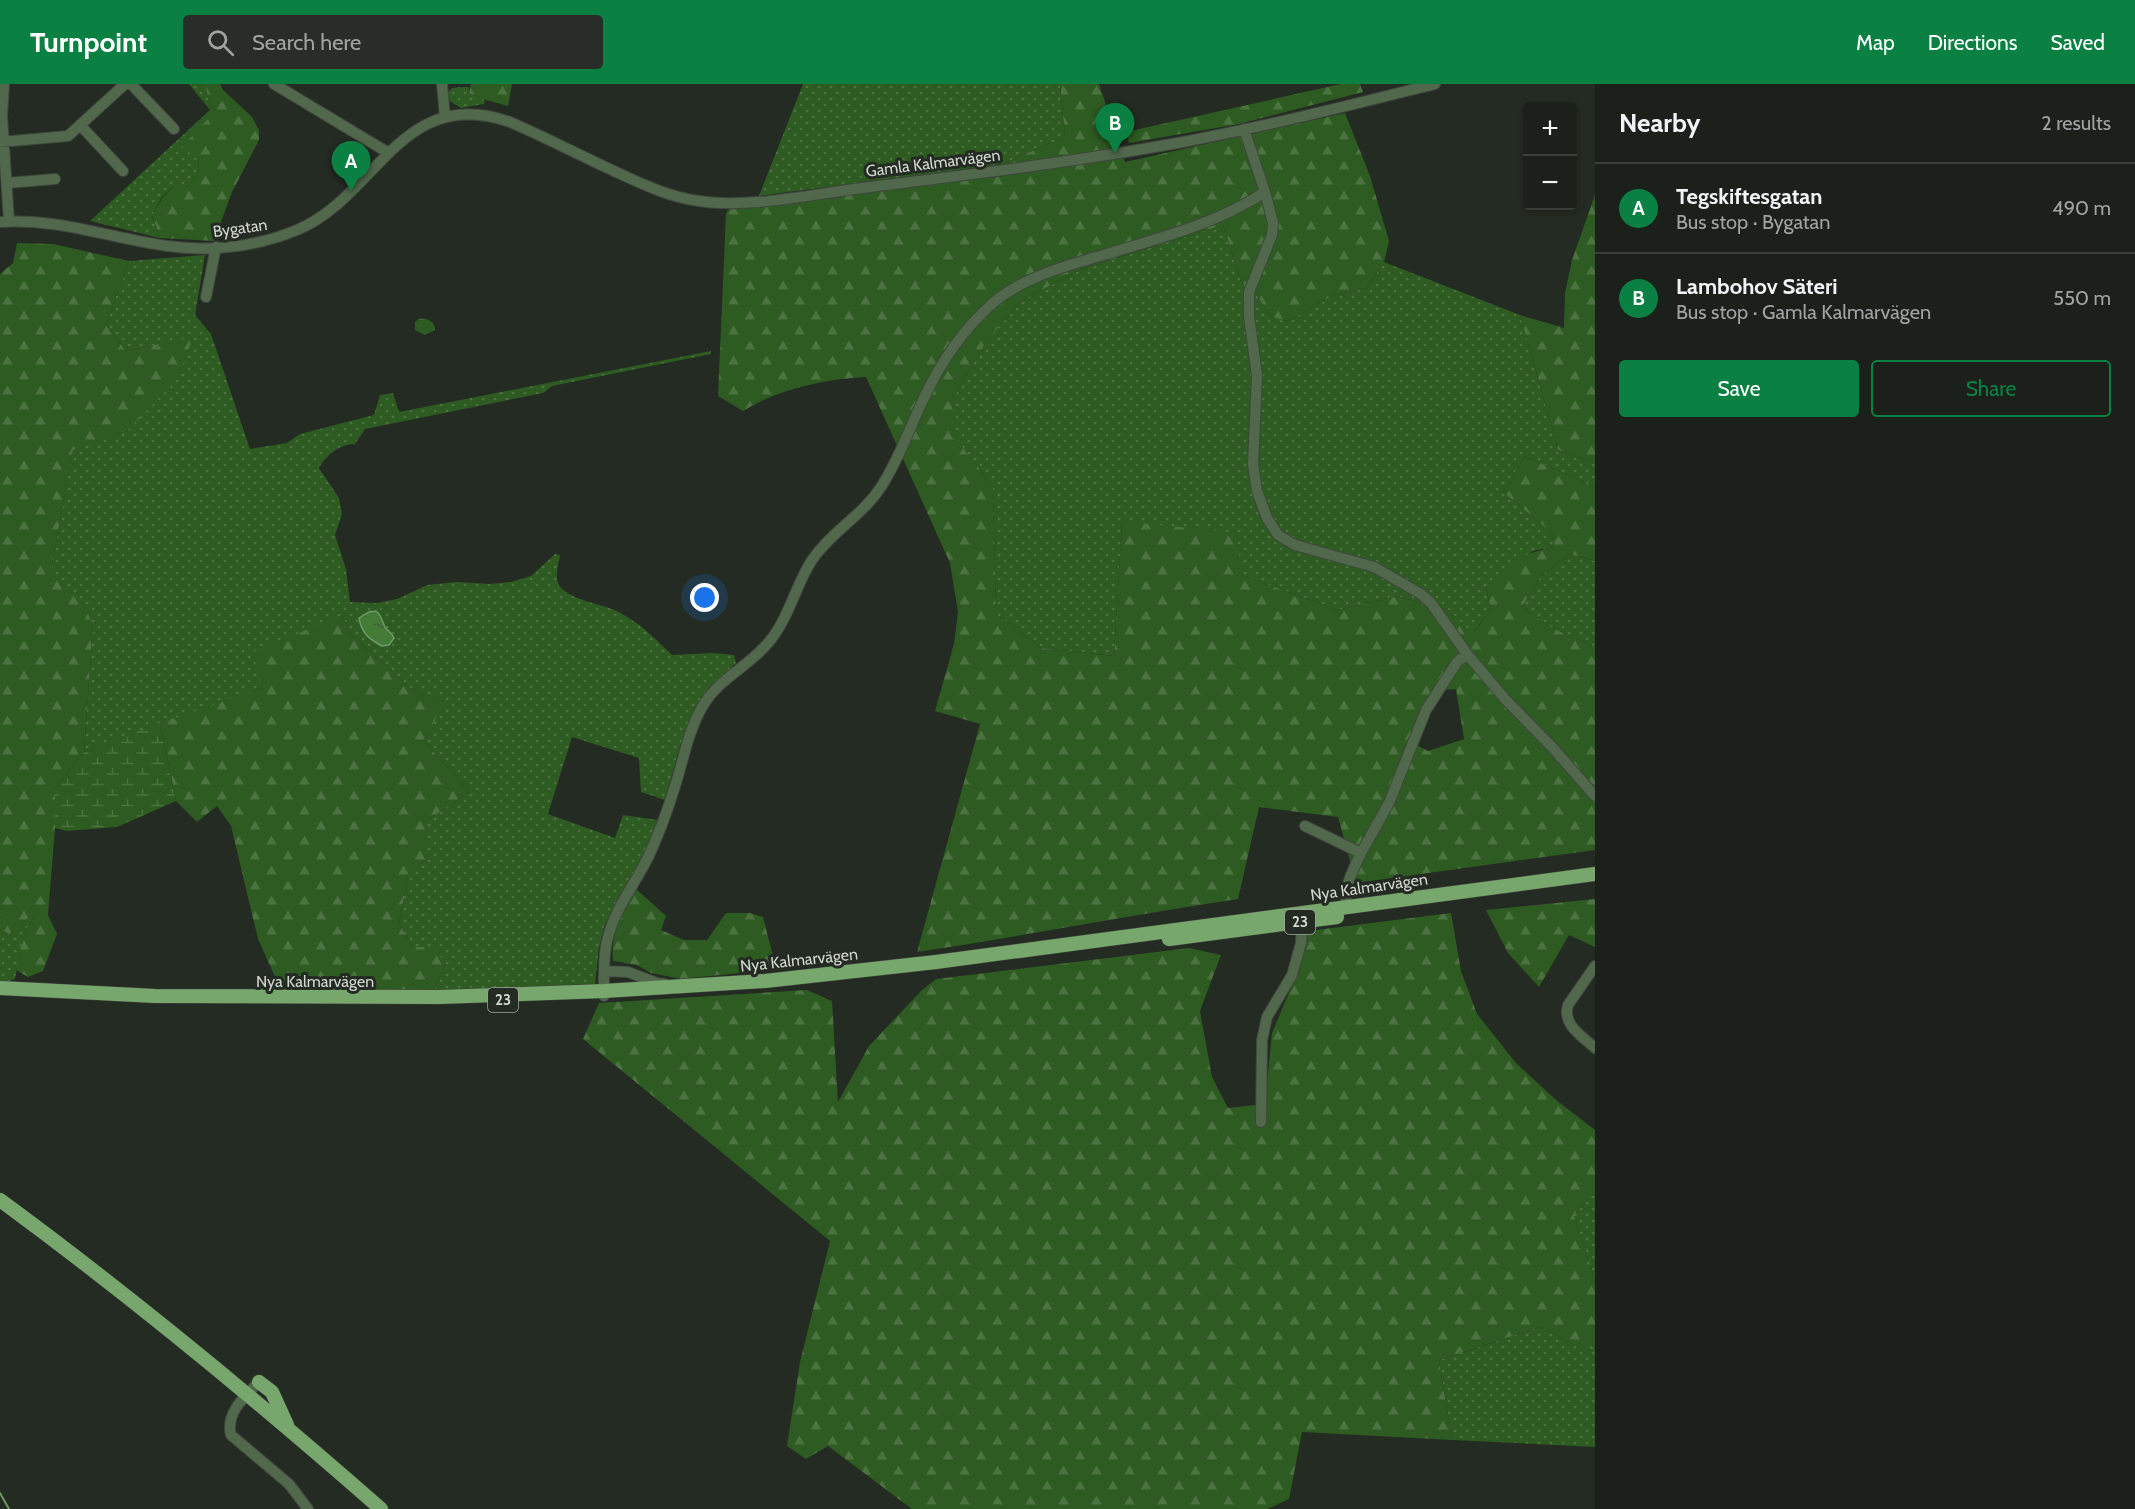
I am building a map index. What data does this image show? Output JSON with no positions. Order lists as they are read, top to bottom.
{
  "streets": {
    "main road": ["Nya Kalmarvägen", "23"],
    "street": ["Gamla Kalmarvägen", "Bygatan"]
  },
  "crossings": [
    ["Gamla Kalmarvägen", "Bygatan"]
  ],
  "page": {
    "header": "Turnpoint",
    "search": "Search here",
    "nav": ["Map", "Directions", "Saved"],
    "heading": ["Nearby", "2 results"],
    "map_buttons": ["+", "−"],
    "pins": ["B", "A"],
    "list": [
      {
        "mark": "A",
        "name": "Tegskiftesgatan",
        "note": "Bus stop · Bygatan",
        "value": "490 m"
      },
      {
        "mark": "B",
        "name": "Lambohov Säteri",
        "note": "Bus stop · Gamla Kalmarvägen",
        "value": "550 m"
      }
    ],
    "buttons": ["Save", "Share"]
  }
}
